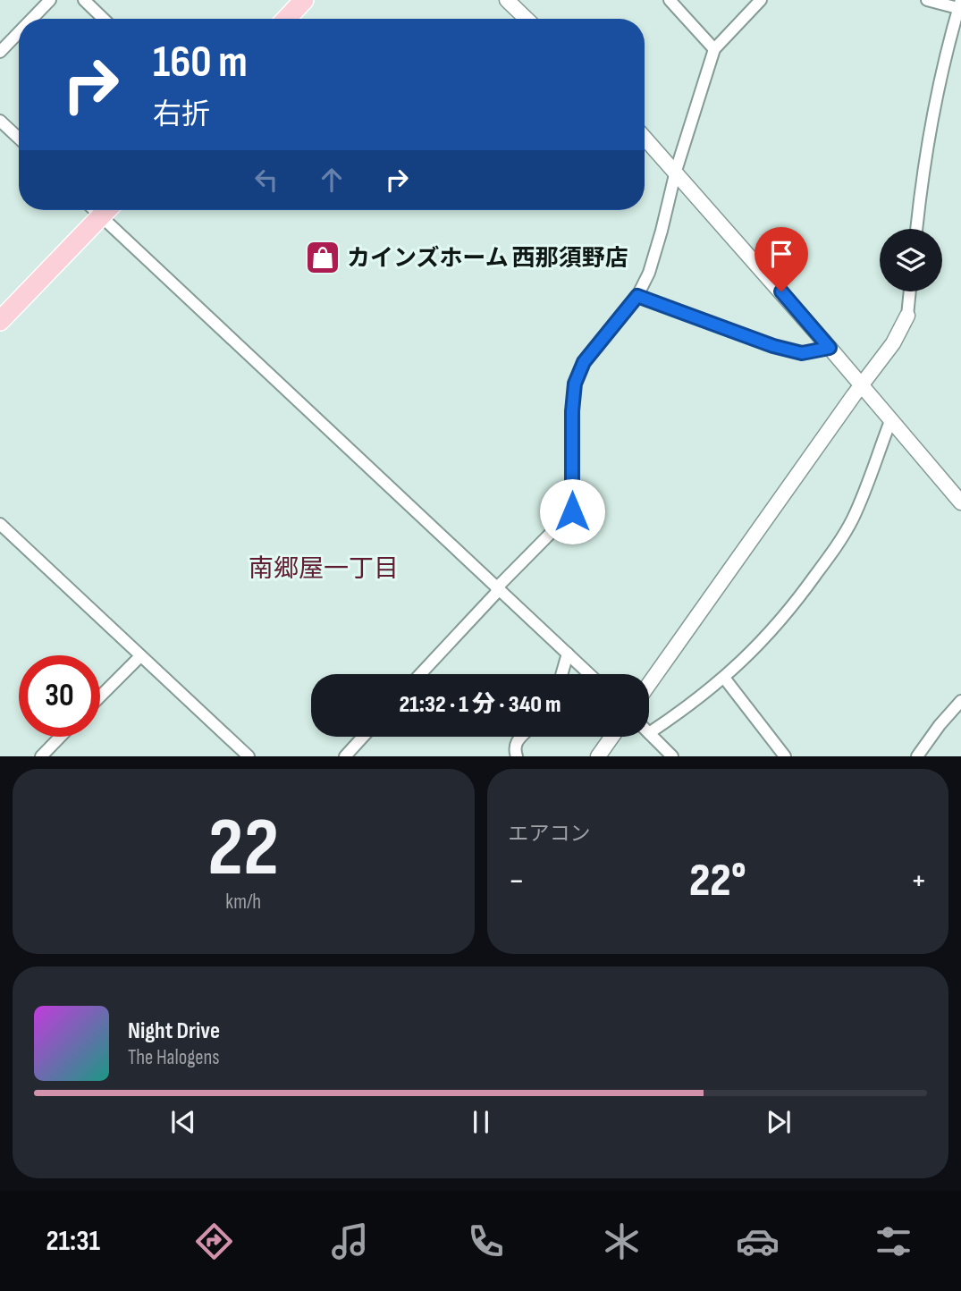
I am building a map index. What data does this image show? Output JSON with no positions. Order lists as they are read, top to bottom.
{
  "districts": ["南郷屋一丁目"],
  "places": {
    "shop": ["カインズホーム 西那須野店"]
  },
  "page": {
    "turn": ["160 m", "右折"],
    "limit": "30",
    "trip": "21:32 · 1 分 · 340 m",
    "tile": [
      ["22", "km/h"],
      "エアコン"
    ],
    "heat": ["−", "22°", "+"],
    "song": ["Night Drive", "The Halogens"],
    "tabs": "21:31"
  }
}
